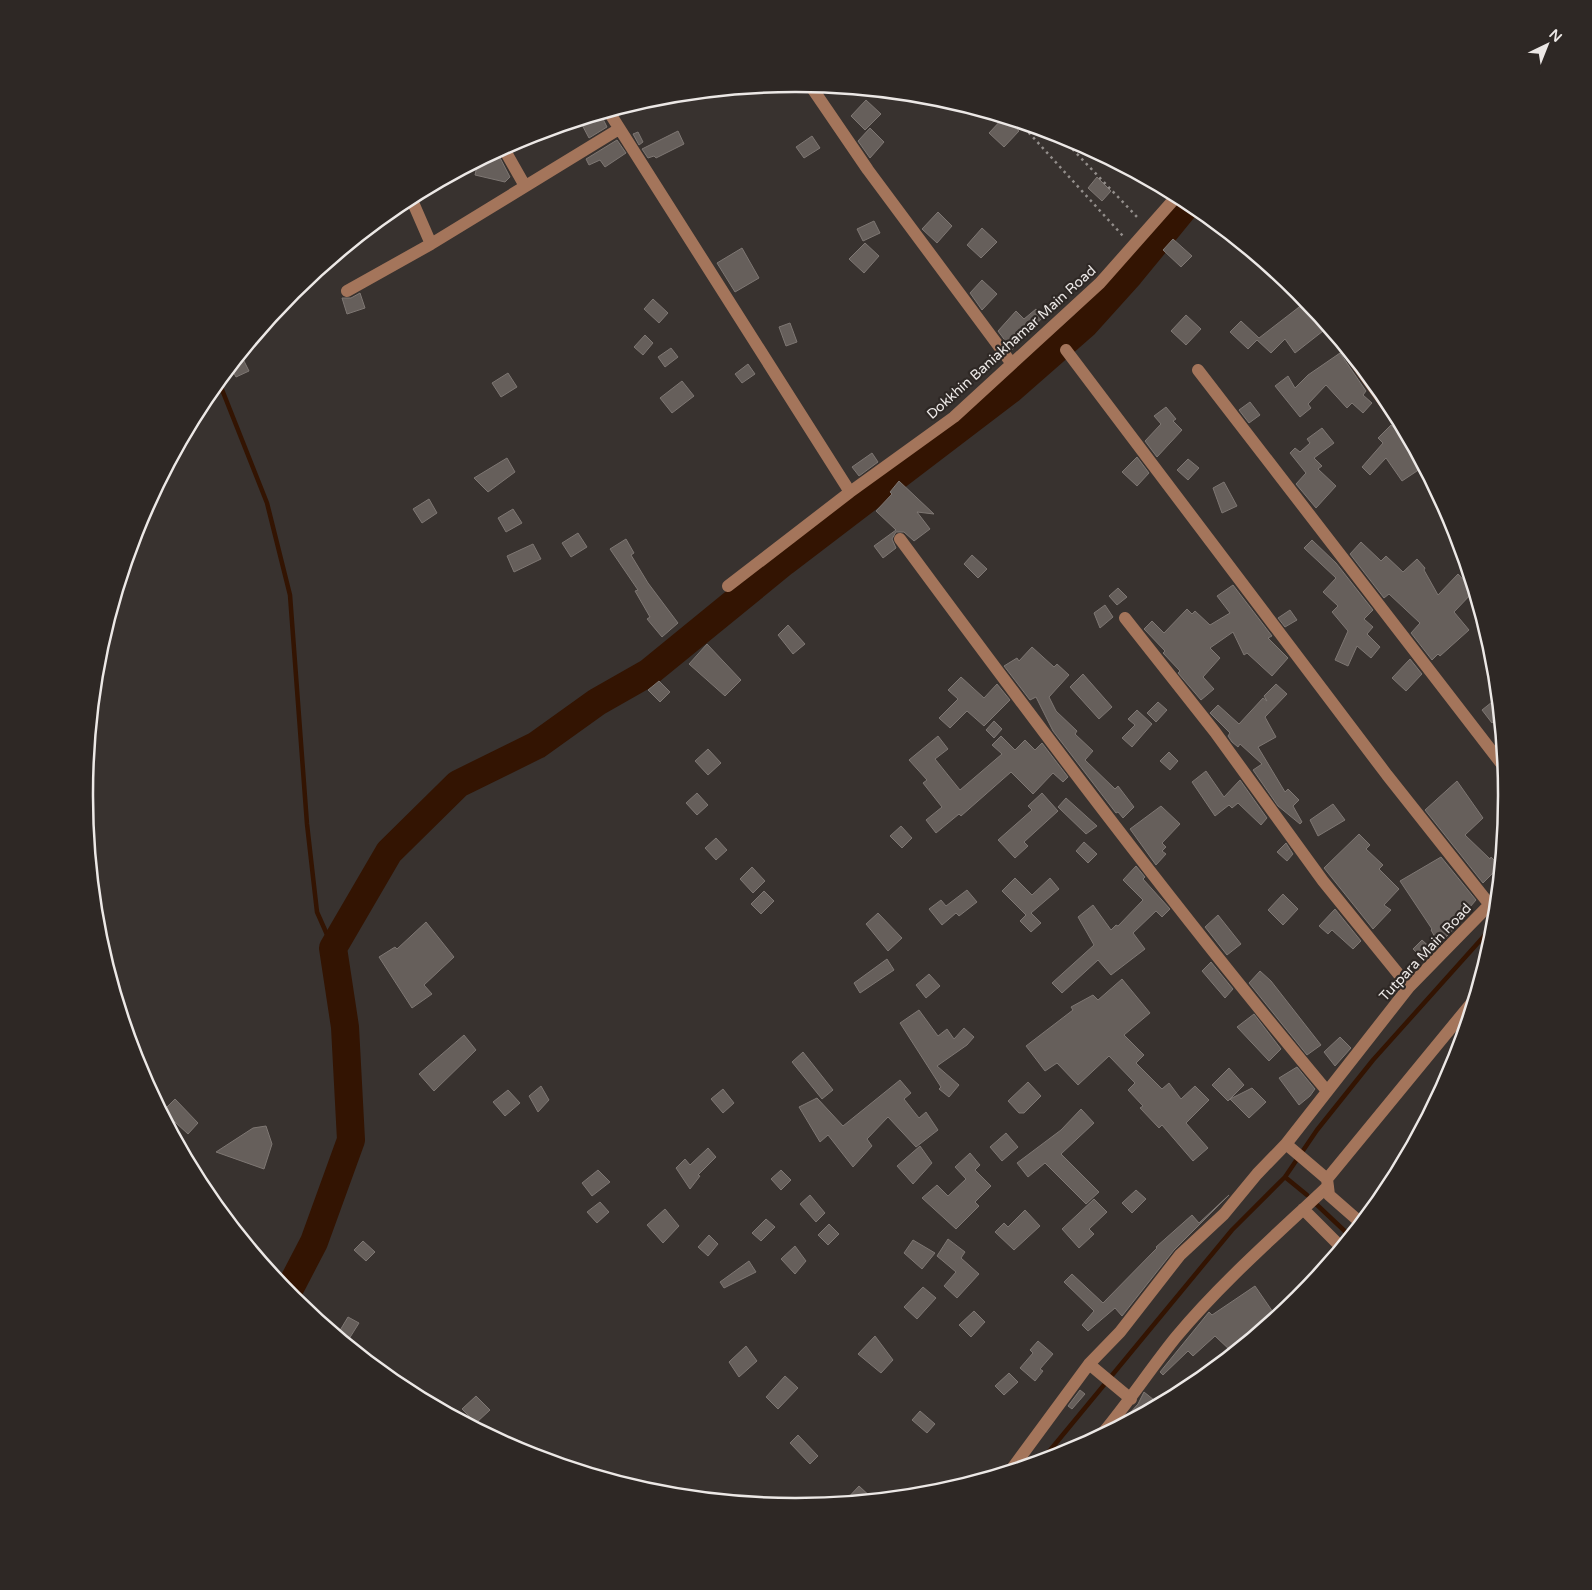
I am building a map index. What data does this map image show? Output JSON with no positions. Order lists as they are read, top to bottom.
{
  "streets": {
    "street": ["Dokkhin Baniakhamar Main Road", "Tutpara Main Road"]
  },
  "north": "top right"
}
